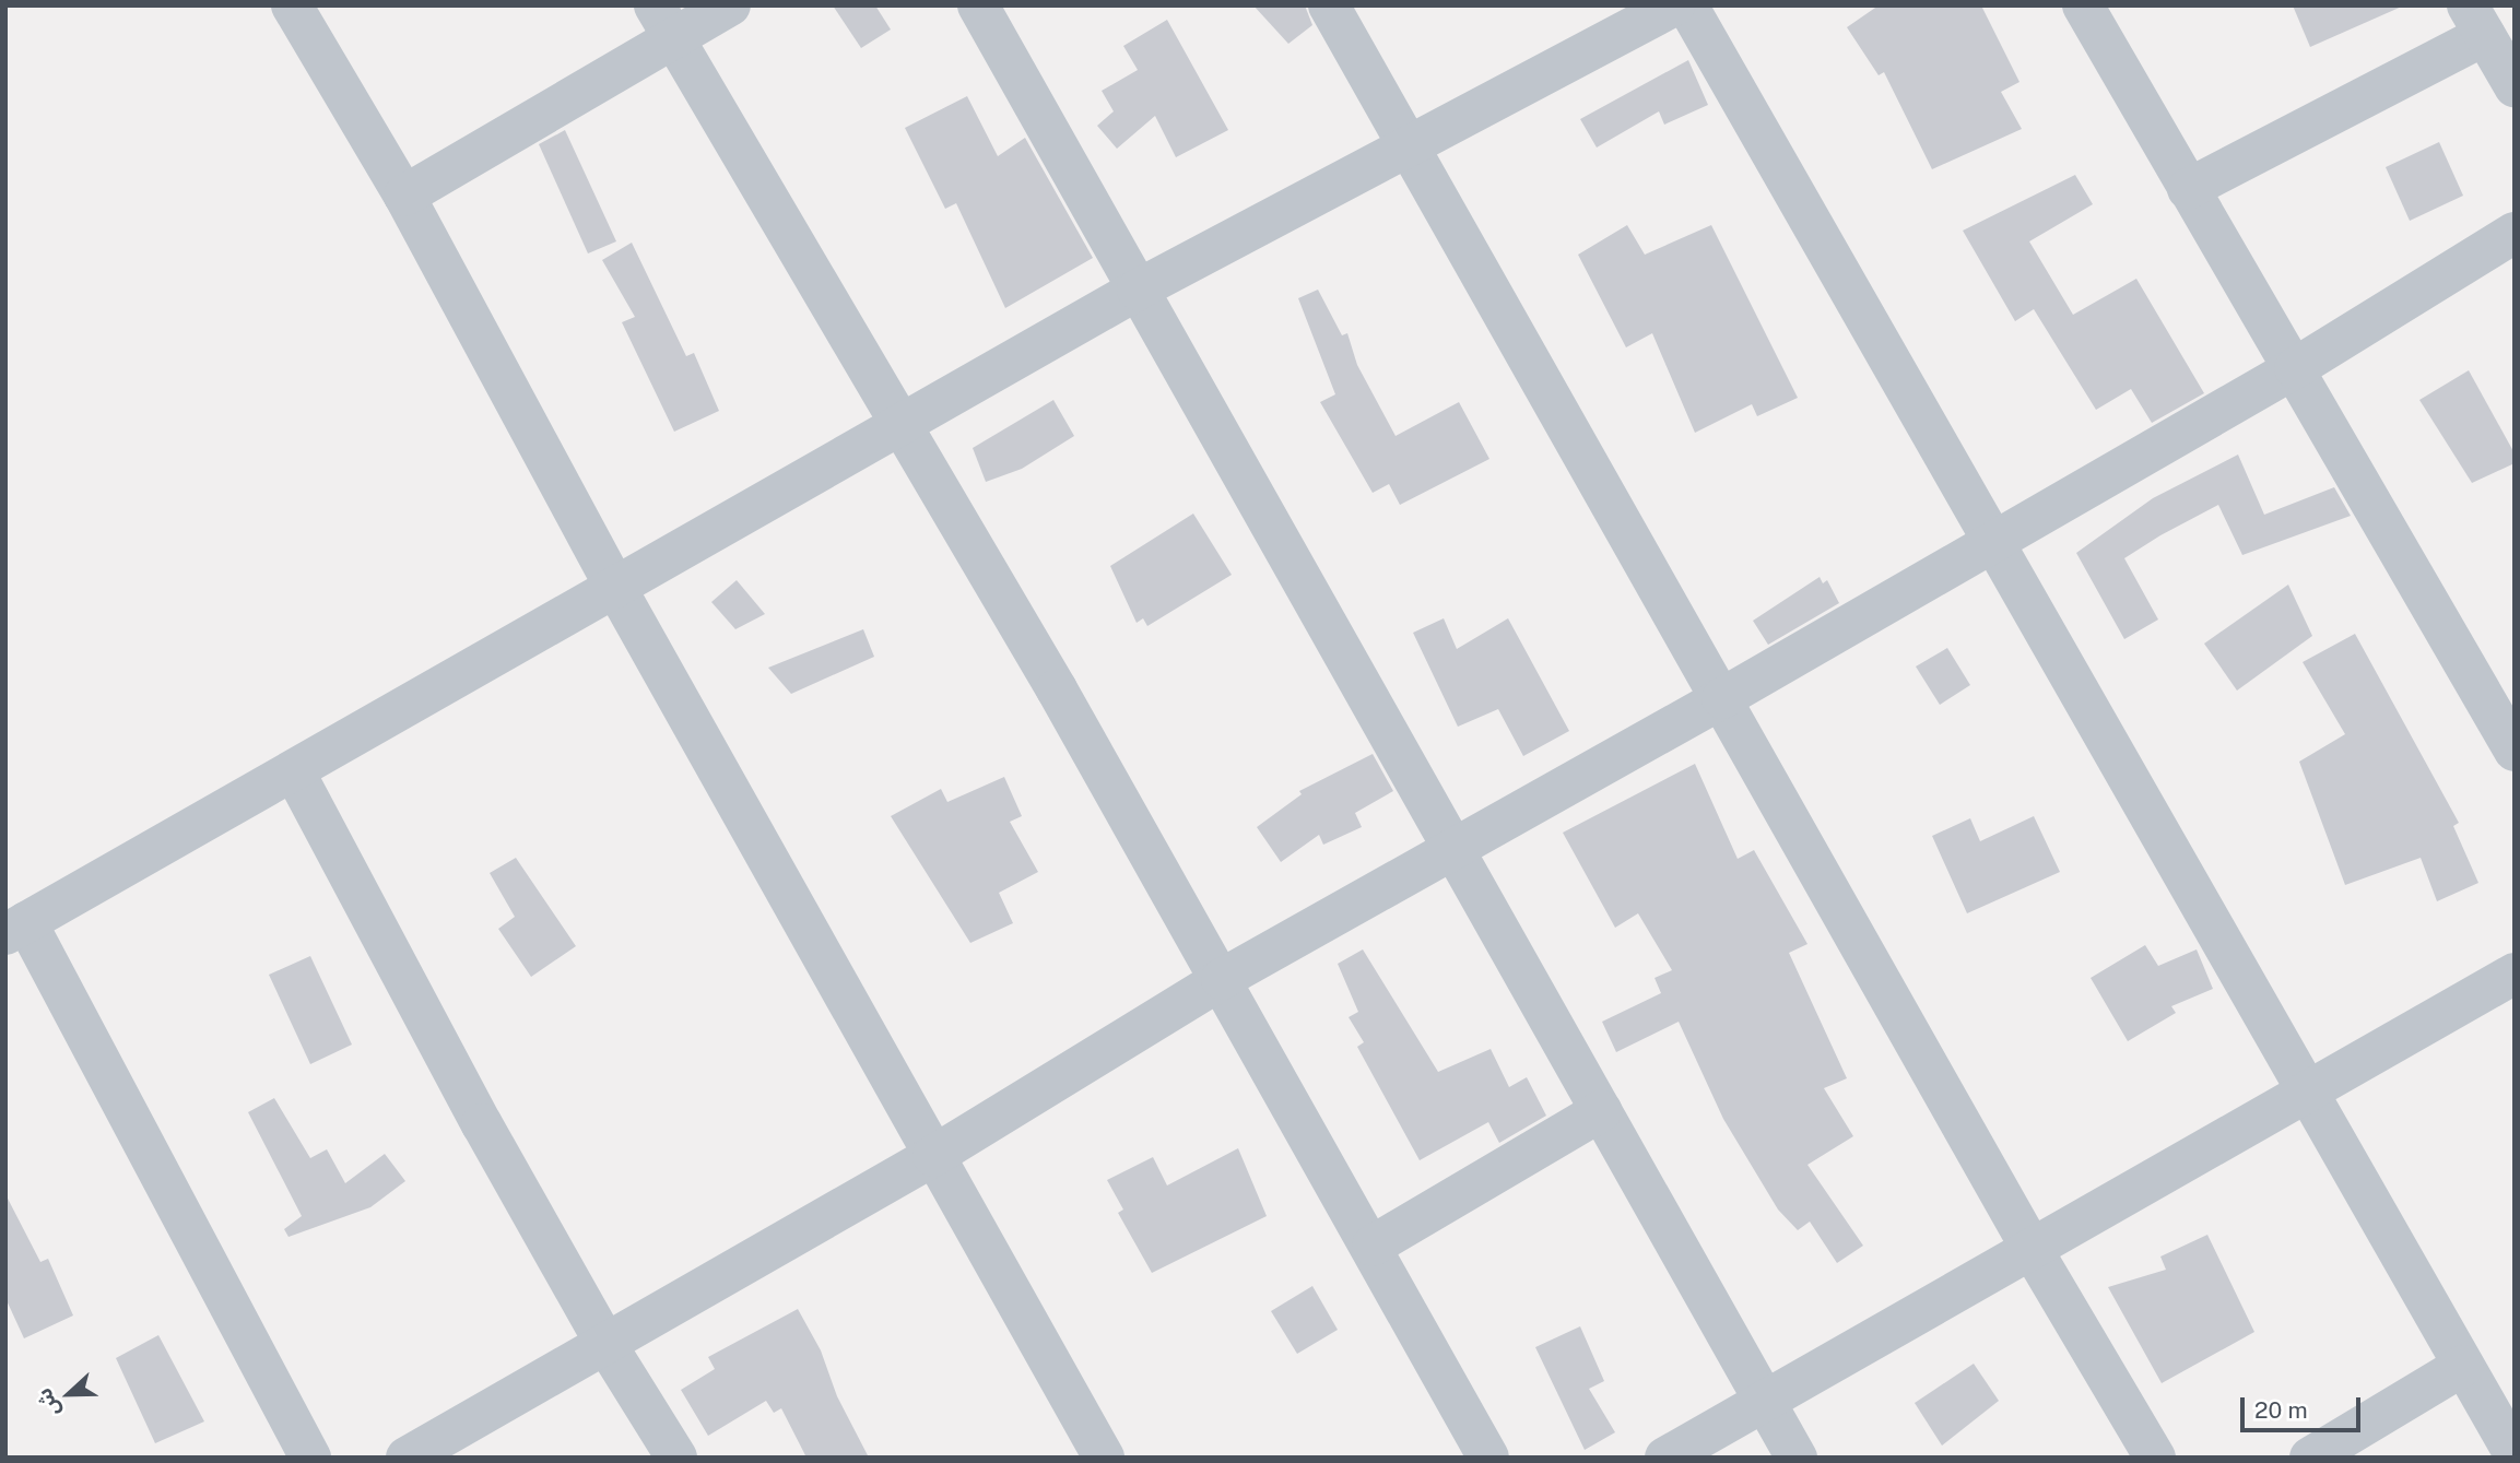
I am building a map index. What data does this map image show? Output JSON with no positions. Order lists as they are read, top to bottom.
{
  "scale_bar": "20 m",
  "north": "left"
}
